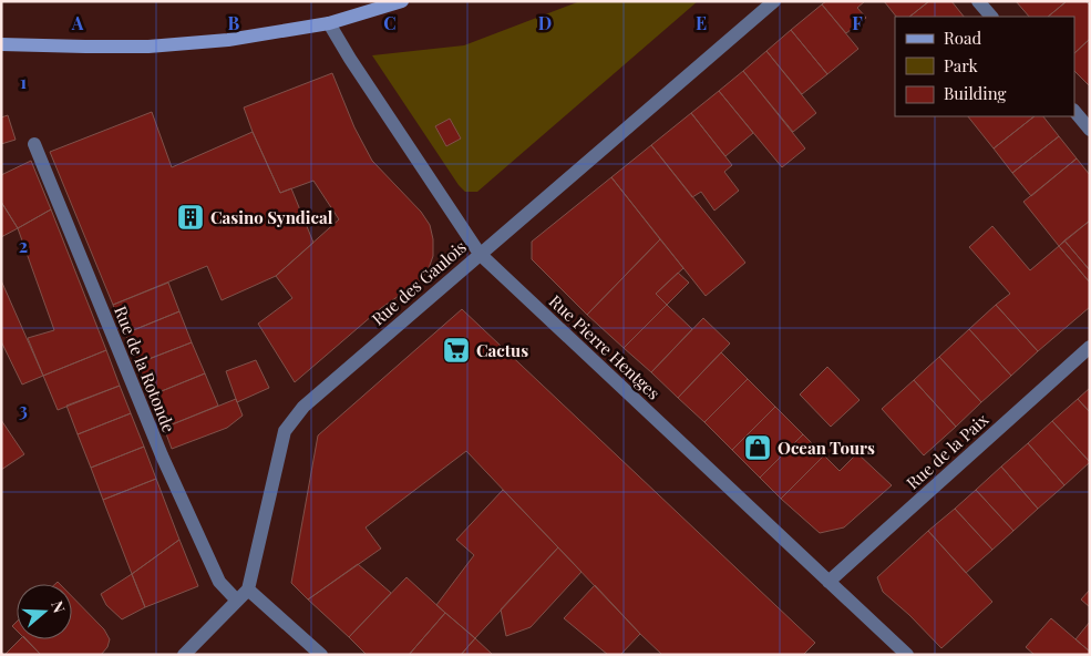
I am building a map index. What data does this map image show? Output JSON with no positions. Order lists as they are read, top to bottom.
{
  "streets": {
    "street": [
      "Rue des Gaulois",
      "Rue Pierre Hentges",
      "Rue de la Rotonde",
      "Rue de la Paix"
    ]
  },
  "crossings": [
    ["Rue des Gaulois", "Rue Pierre Hentges"],
    ["Rue Pierre Hentges", "Rue de la Paix"]
  ],
  "places": {
    "building": ["Casino Syndical"],
    "supermarket": ["Cactus"],
    "shop": ["Ocean Tours"]
  },
  "legend": ["Road", "Park", "Building"],
  "north": "right",
  "grid": {
    "columns": [
      "A",
      "B",
      "C",
      "D",
      "E",
      "F"
    ],
    "rows": ["1", "2", "3"]
  }
}
